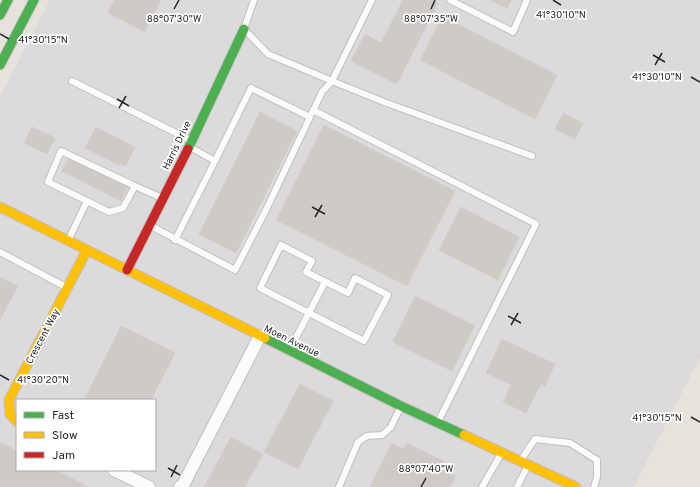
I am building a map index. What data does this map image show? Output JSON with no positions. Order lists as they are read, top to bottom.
{
  "streets": {
    "street": ["Harris Drive", "Crescent Way", "Moen Avenue"]
  },
  "crossings": [
    ["Harris Drive", "Moen Avenue"],
    ["Crescent Way", "Moen Avenue"]
  ],
  "legend": ["Fast", "Slow", "Jam"],
  "coordinates": [
    "41°30'10\"N",
    "88°07'30\"W",
    "88°07'35\"W",
    "41°30'15\"N",
    "41°30'20\"N",
    "88°07'40\"W"
  ]
}
